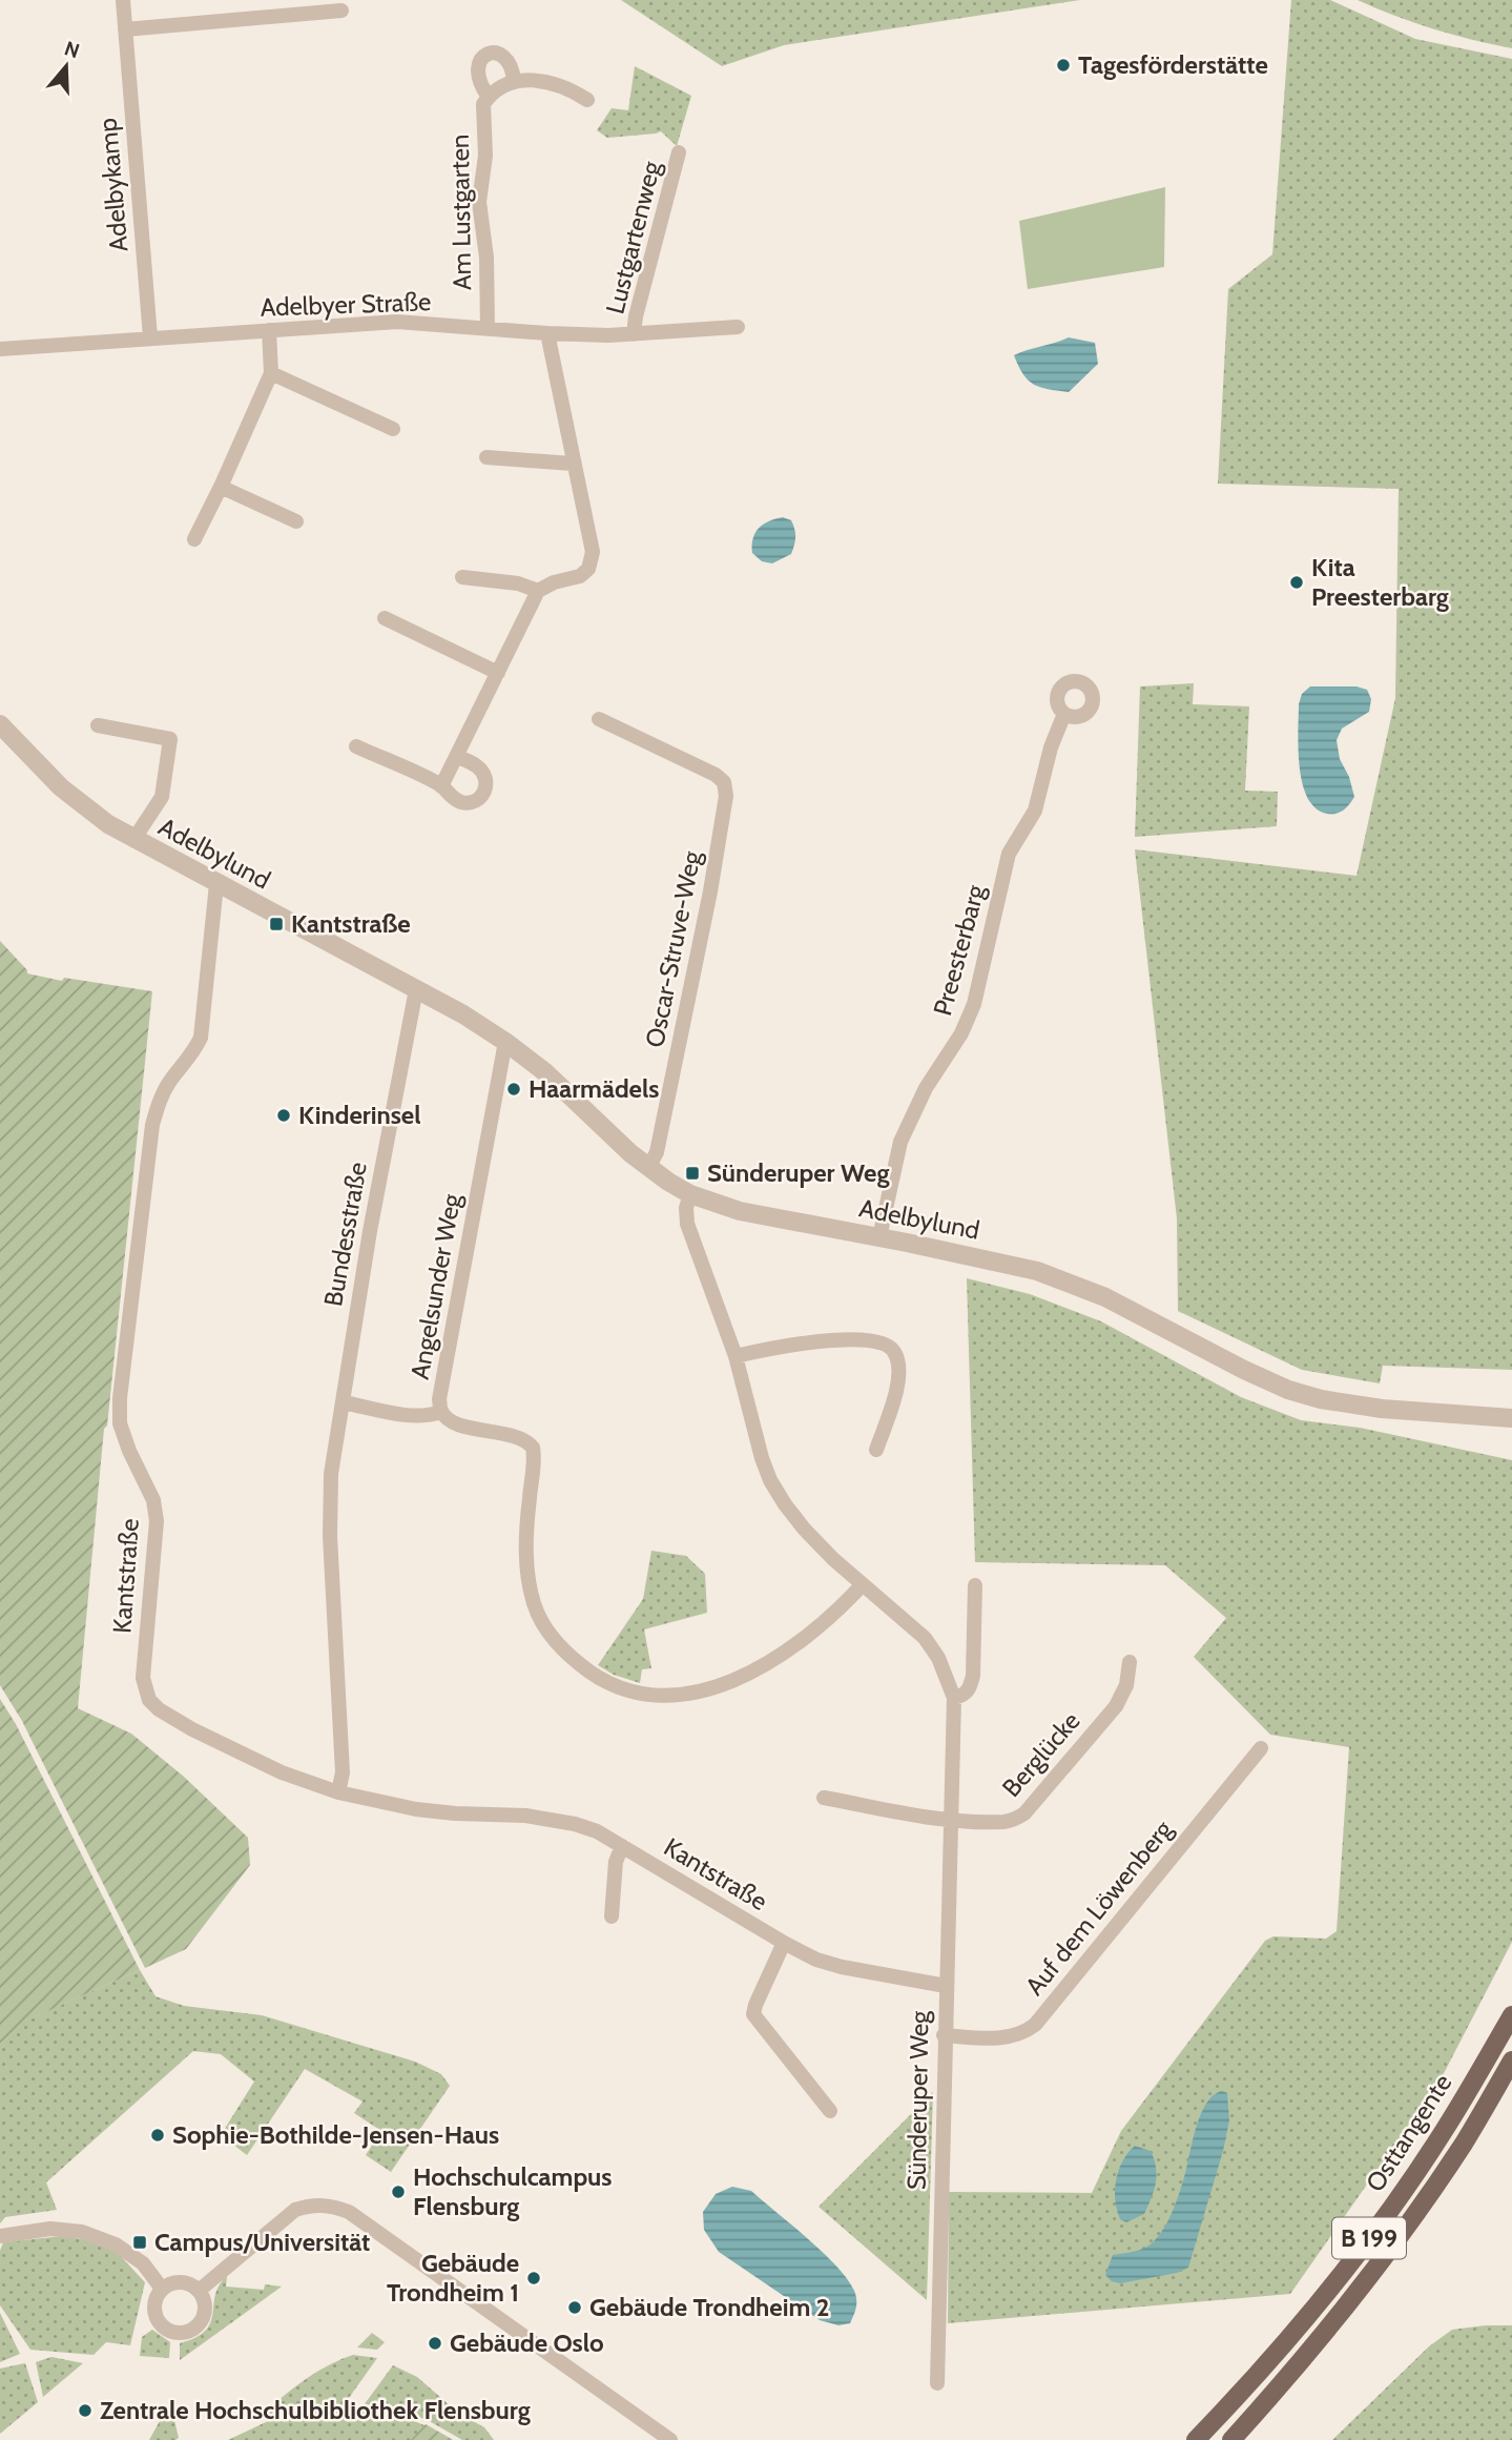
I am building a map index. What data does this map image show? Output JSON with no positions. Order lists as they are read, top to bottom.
{
  "streets": {
    "main road": ["Osttangente", "B 199"],
    "street": [
      "Adelbykamp",
      "Am Lustgarten",
      "Lustgartenweg",
      "Adelbyer Straße",
      "Adelbylund",
      "Oscar-Struve-Weg",
      "Preesterbarg",
      "Bundesstraße",
      "Angelsunder Weg",
      "Kantstraße",
      "Berglücke",
      "Auf dem Löwenberg",
      "Sünderuper Weg"
    ]
  },
  "crossings": [
    ["Adelbykamp", "Adelbyer Straße"],
    ["Am Lustgarten", "Adelbyer Straße"],
    ["Lustgartenweg", "Adelbyer Straße"],
    ["Adelbylund", "Oscar-Struve-Weg"],
    ["Adelbylund", "Preesterbarg"],
    ["Adelbylund", "Bundesstraße"],
    ["Adelbylund", "Angelsunder Weg"],
    ["Adelbylund", "Kantstraße"],
    ["Adelbylund", "Sünderuper Weg"],
    ["Bundesstraße", "Kantstraße"],
    ["Angelsunder Weg", "Sünderuper Weg"],
    ["Kantstraße", "Sünderuper Weg"],
    ["Berglücke", "Sünderuper Weg"],
    ["Auf dem Löwenberg", "Sünderuper Weg"]
  ],
  "places": {
    "other": [
      "Tagesförderstätte",
      "Kita Preesterbarg",
      "Haarmädels",
      "Kinderinsel",
      "Sophie-Bothilde-Jensen-Haus",
      "Hochschulcampus Flensburg",
      "Gebäude Trondheim 1",
      "Gebäude Trondheim 2",
      "Gebäude Oslo",
      "Zentrale Hochschulbibliothek Flensburg"
    ],
    "transit": ["Kantstraße", "Sünderuper Weg", "Campus/Universität"]
  },
  "north": "top"
}
